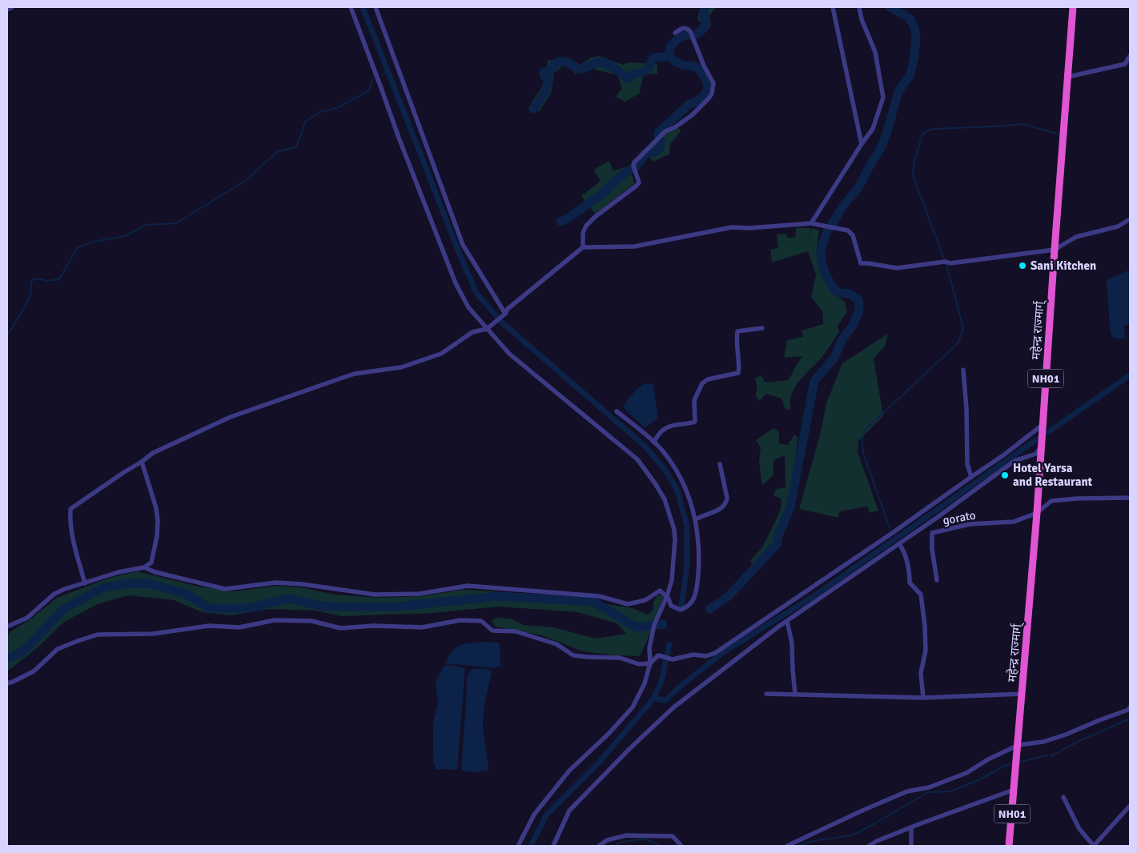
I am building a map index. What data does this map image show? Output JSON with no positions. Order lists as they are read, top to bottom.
{
  "streets": {
    "highway": ["महेन्द्र राज्मार्ग्", "NH01"],
    "street": ["gorato"]
  },
  "crossings": [
    ["महेन्द्र राज्मार्ग्", "gorato"]
  ],
  "places": ["Sani Kitchen", "Hotel Yarsa and Restaurant"]
}
